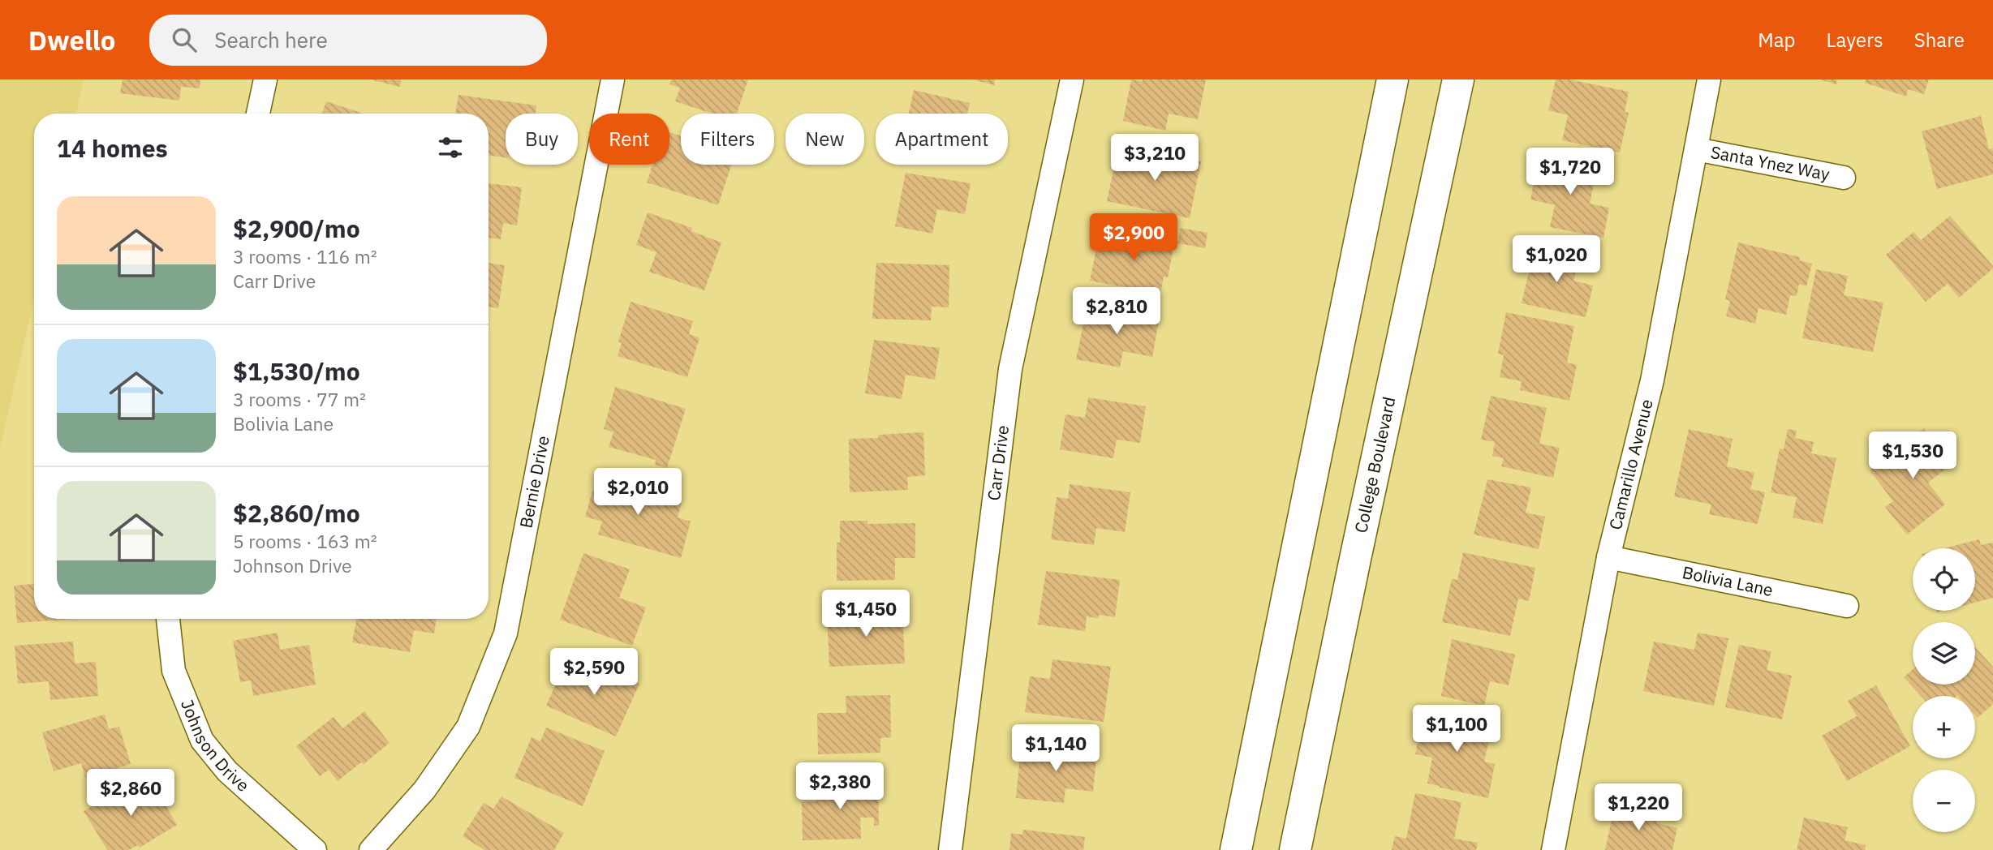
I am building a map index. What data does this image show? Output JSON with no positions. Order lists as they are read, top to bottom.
{
  "streets": {
    "main road": ["College Boulevard"],
    "street": [
      "Santa Ynez Way",
      "Carr Drive",
      "Camarillo Avenue",
      "Bernie Drive",
      "Bolivia Lane",
      "Johnson Drive"
    ]
  },
  "crossings": [
    ["Santa Ynez Way", "Camarillo Avenue"],
    ["Camarillo Avenue", "Bolivia Lane"]
  ],
  "page": {
    "header": "Dwello",
    "search": "Search here",
    "nav": ["Map", "Layers", "Share"],
    "chip": [
      "Buy",
      "Rent",
      "Filters",
      "New",
      "Apartment"
    ],
    "heading": "14 homes",
    "price": [
      "$3,210",
      "$1,720",
      "$2,900",
      "$1,020",
      "$2,810",
      "$1,530",
      "$2,010",
      "$1,450",
      "$2,590",
      "$1,100",
      "$1,140",
      "$2,380",
      "$2,860",
      "$1,220"
    ],
    "list": [
      {
        "name": "$2,900/mo",
        "note": "3 rooms · 116 m² · Carr Drive"
      },
      {
        "name": "$1,530/mo",
        "note": "3 rooms · 77 m² · Bolivia Lane"
      },
      {
        "name": "$2,860/mo",
        "note": "5 rooms · 163 m² · Johnson Drive"
      }
    ],
    "map_buttons": ["+", "−"]
  }
}
